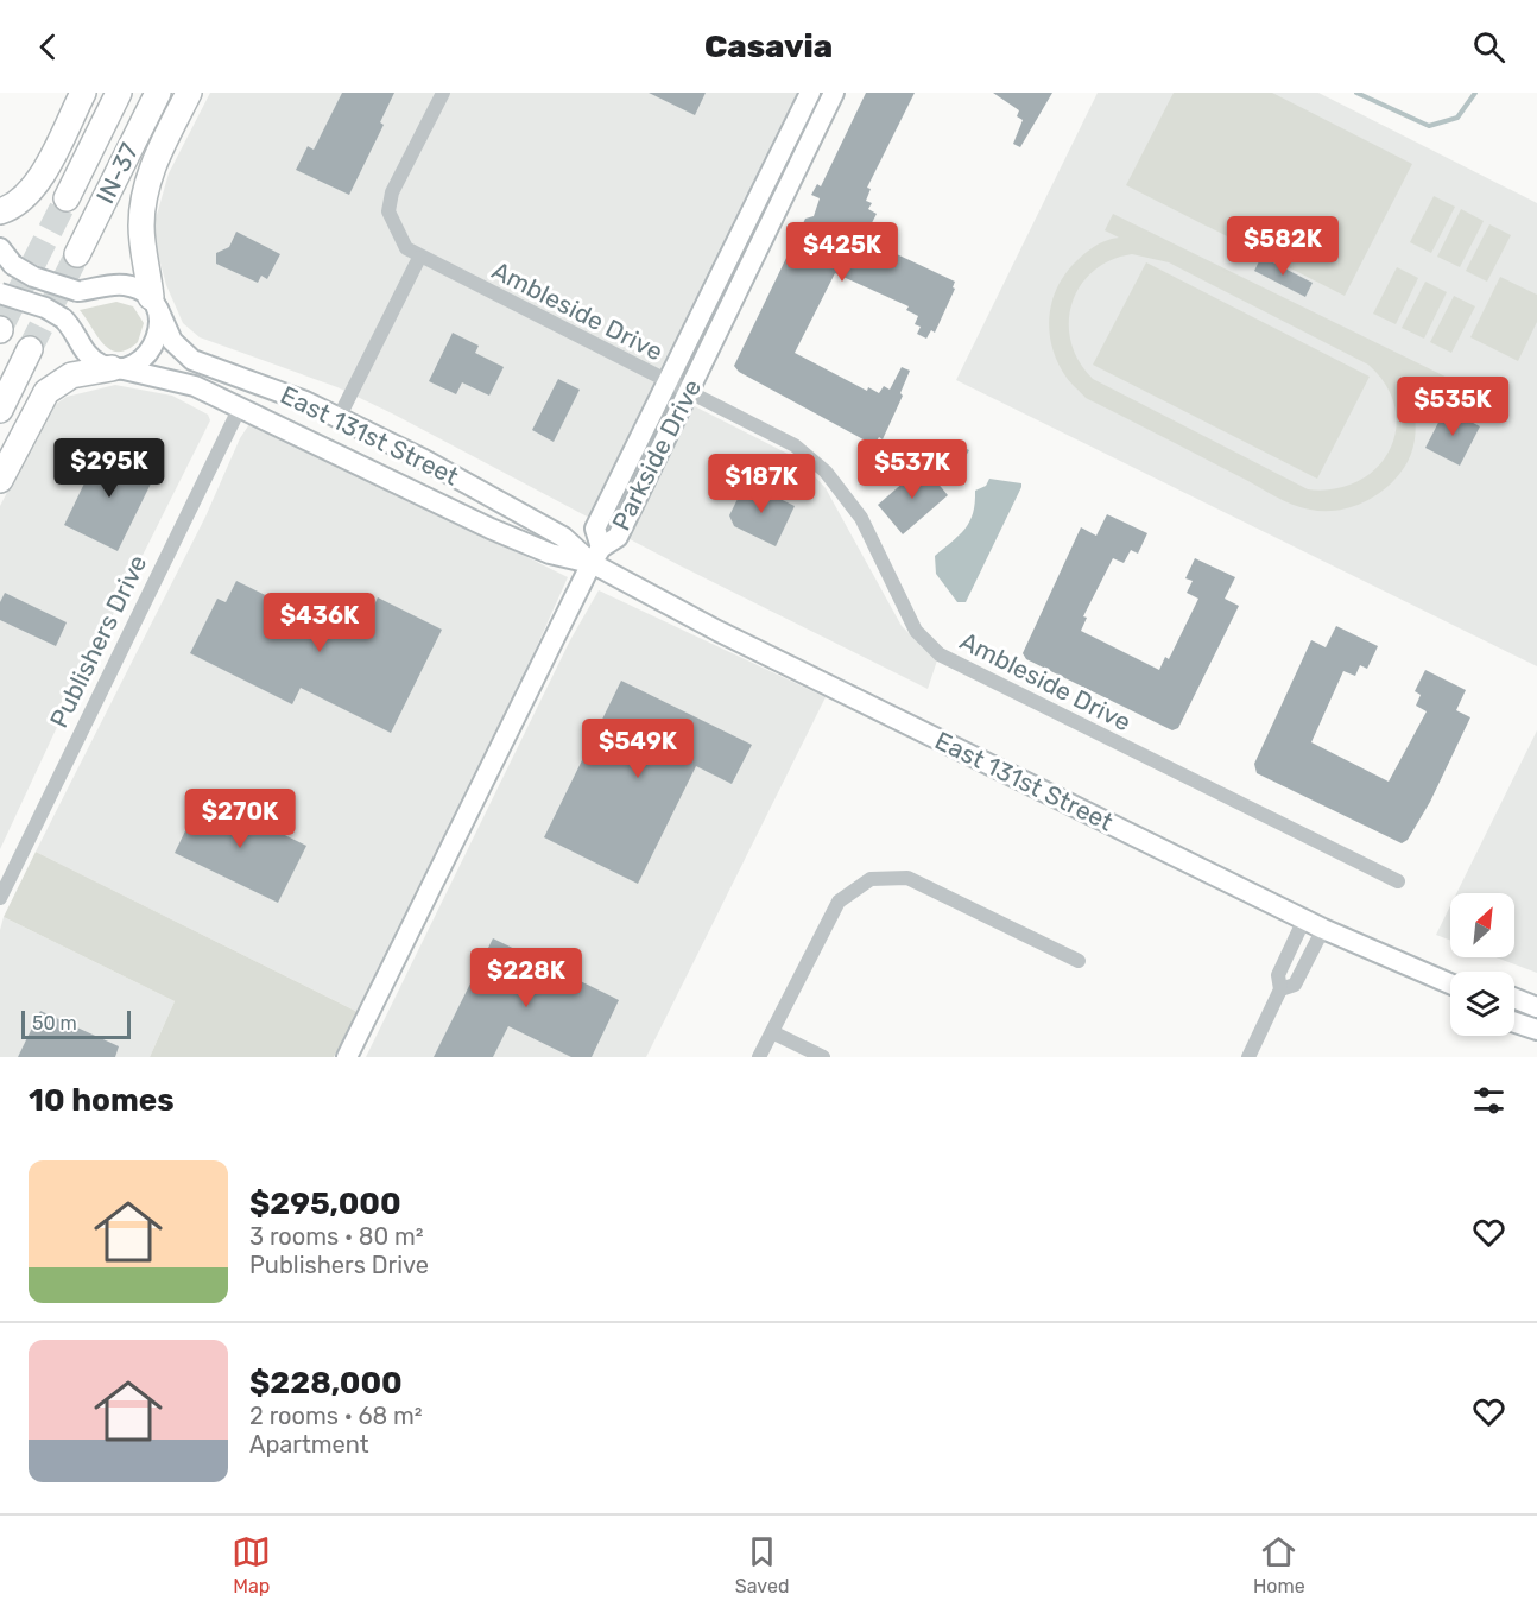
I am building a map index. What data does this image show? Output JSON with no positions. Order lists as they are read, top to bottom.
{
  "streets": {
    "highway": ["IN-37"],
    "street": [
      "Ambleside Drive",
      "East 131st Street",
      "Parkside Drive",
      "Publishers Drive"
    ]
  },
  "crossings": [
    ["Ambleside Drive", "Parkside Drive"],
    ["East 131st Street", "Parkside Drive"],
    ["East 131st Street", "Publishers Drive"]
  ],
  "scale_bar": "50 m",
  "north": "top right",
  "page": {
    "header": "Casavia",
    "price": [
      "$582K",
      "$425K",
      "$535K",
      "$295K",
      "$537K",
      "$187K",
      "$436K",
      "$549K",
      "$270K",
      "$228K"
    ],
    "scale": "50 m",
    "heading": "10 homes",
    "list": [
      {
        "name": "$295,000",
        "note": "3 rooms · 80 m² · Publishers Drive"
      },
      {
        "name": "$228,000",
        "note": "2 rooms · 68 m² · Apartment"
      }
    ],
    "tabs": ["Map", "Saved", "Home"]
  }
}
